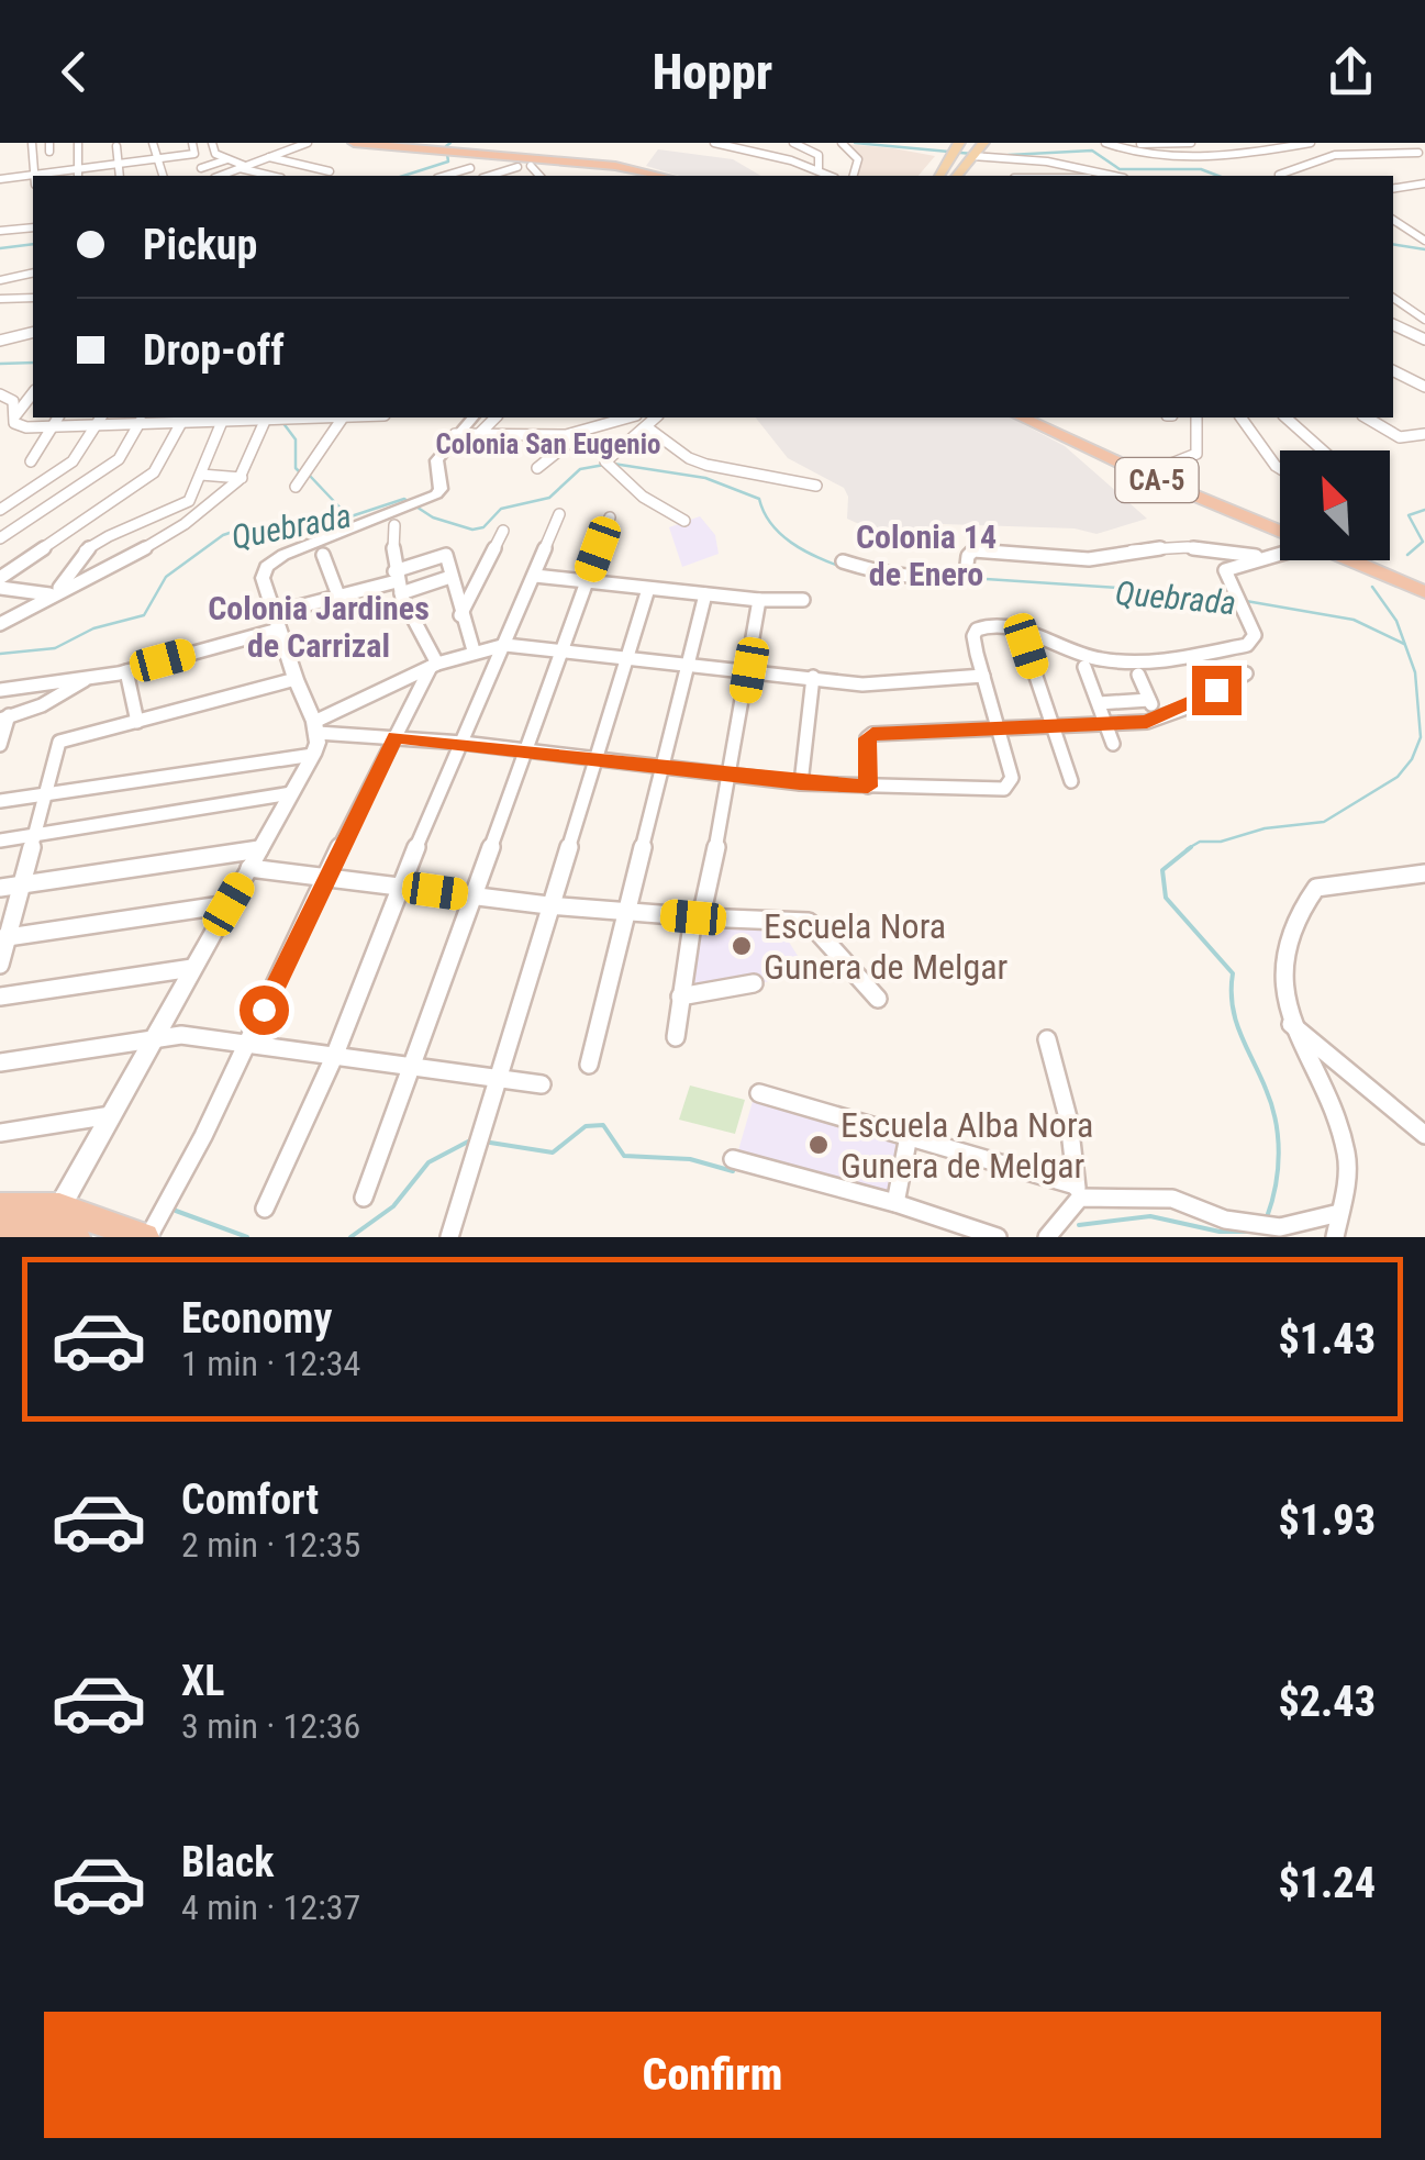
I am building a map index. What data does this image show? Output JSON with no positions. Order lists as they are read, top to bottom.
{
  "streets": {
    "highway": ["CA-5"]
  },
  "districts": ["Colonia San Eugenio", "Colonia 14 de Enero", "Colonia Jardines de Carrizal"],
  "water": ["Quebrada"],
  "places": ["Escuela Nora Gunera de Melgar", "Escuela Alba Nora Gunera de Melgar"],
  "north": "top left",
  "page": {
    "header": "Hoppr",
    "banner": ["Pickup", "Drop-off"],
    "list": [
      {
        "name": "Economy",
        "note": "1 min · 12:34",
        "value": "$1.43"
      },
      {
        "name": "Comfort",
        "note": "2 min · 12:35",
        "value": "$1.93"
      },
      {
        "name": "XL",
        "note": "3 min · 12:36",
        "value": "$2.43"
      },
      {
        "name": "Black",
        "note": "4 min · 12:37",
        "value": "$1.24"
      }
    ],
    "buttons": "Confirm"
  }
}
